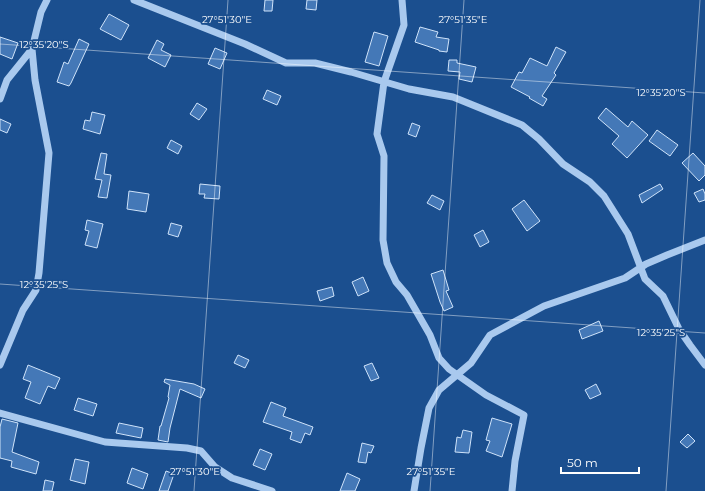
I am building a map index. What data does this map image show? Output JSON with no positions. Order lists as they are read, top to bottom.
{
  "scale_bar": "50 m",
  "coordinates": [
    "27°51'30\"E",
    "27°51'35\"E",
    "12°35'20\"S",
    "12°35'25\"S"
  ]
}
